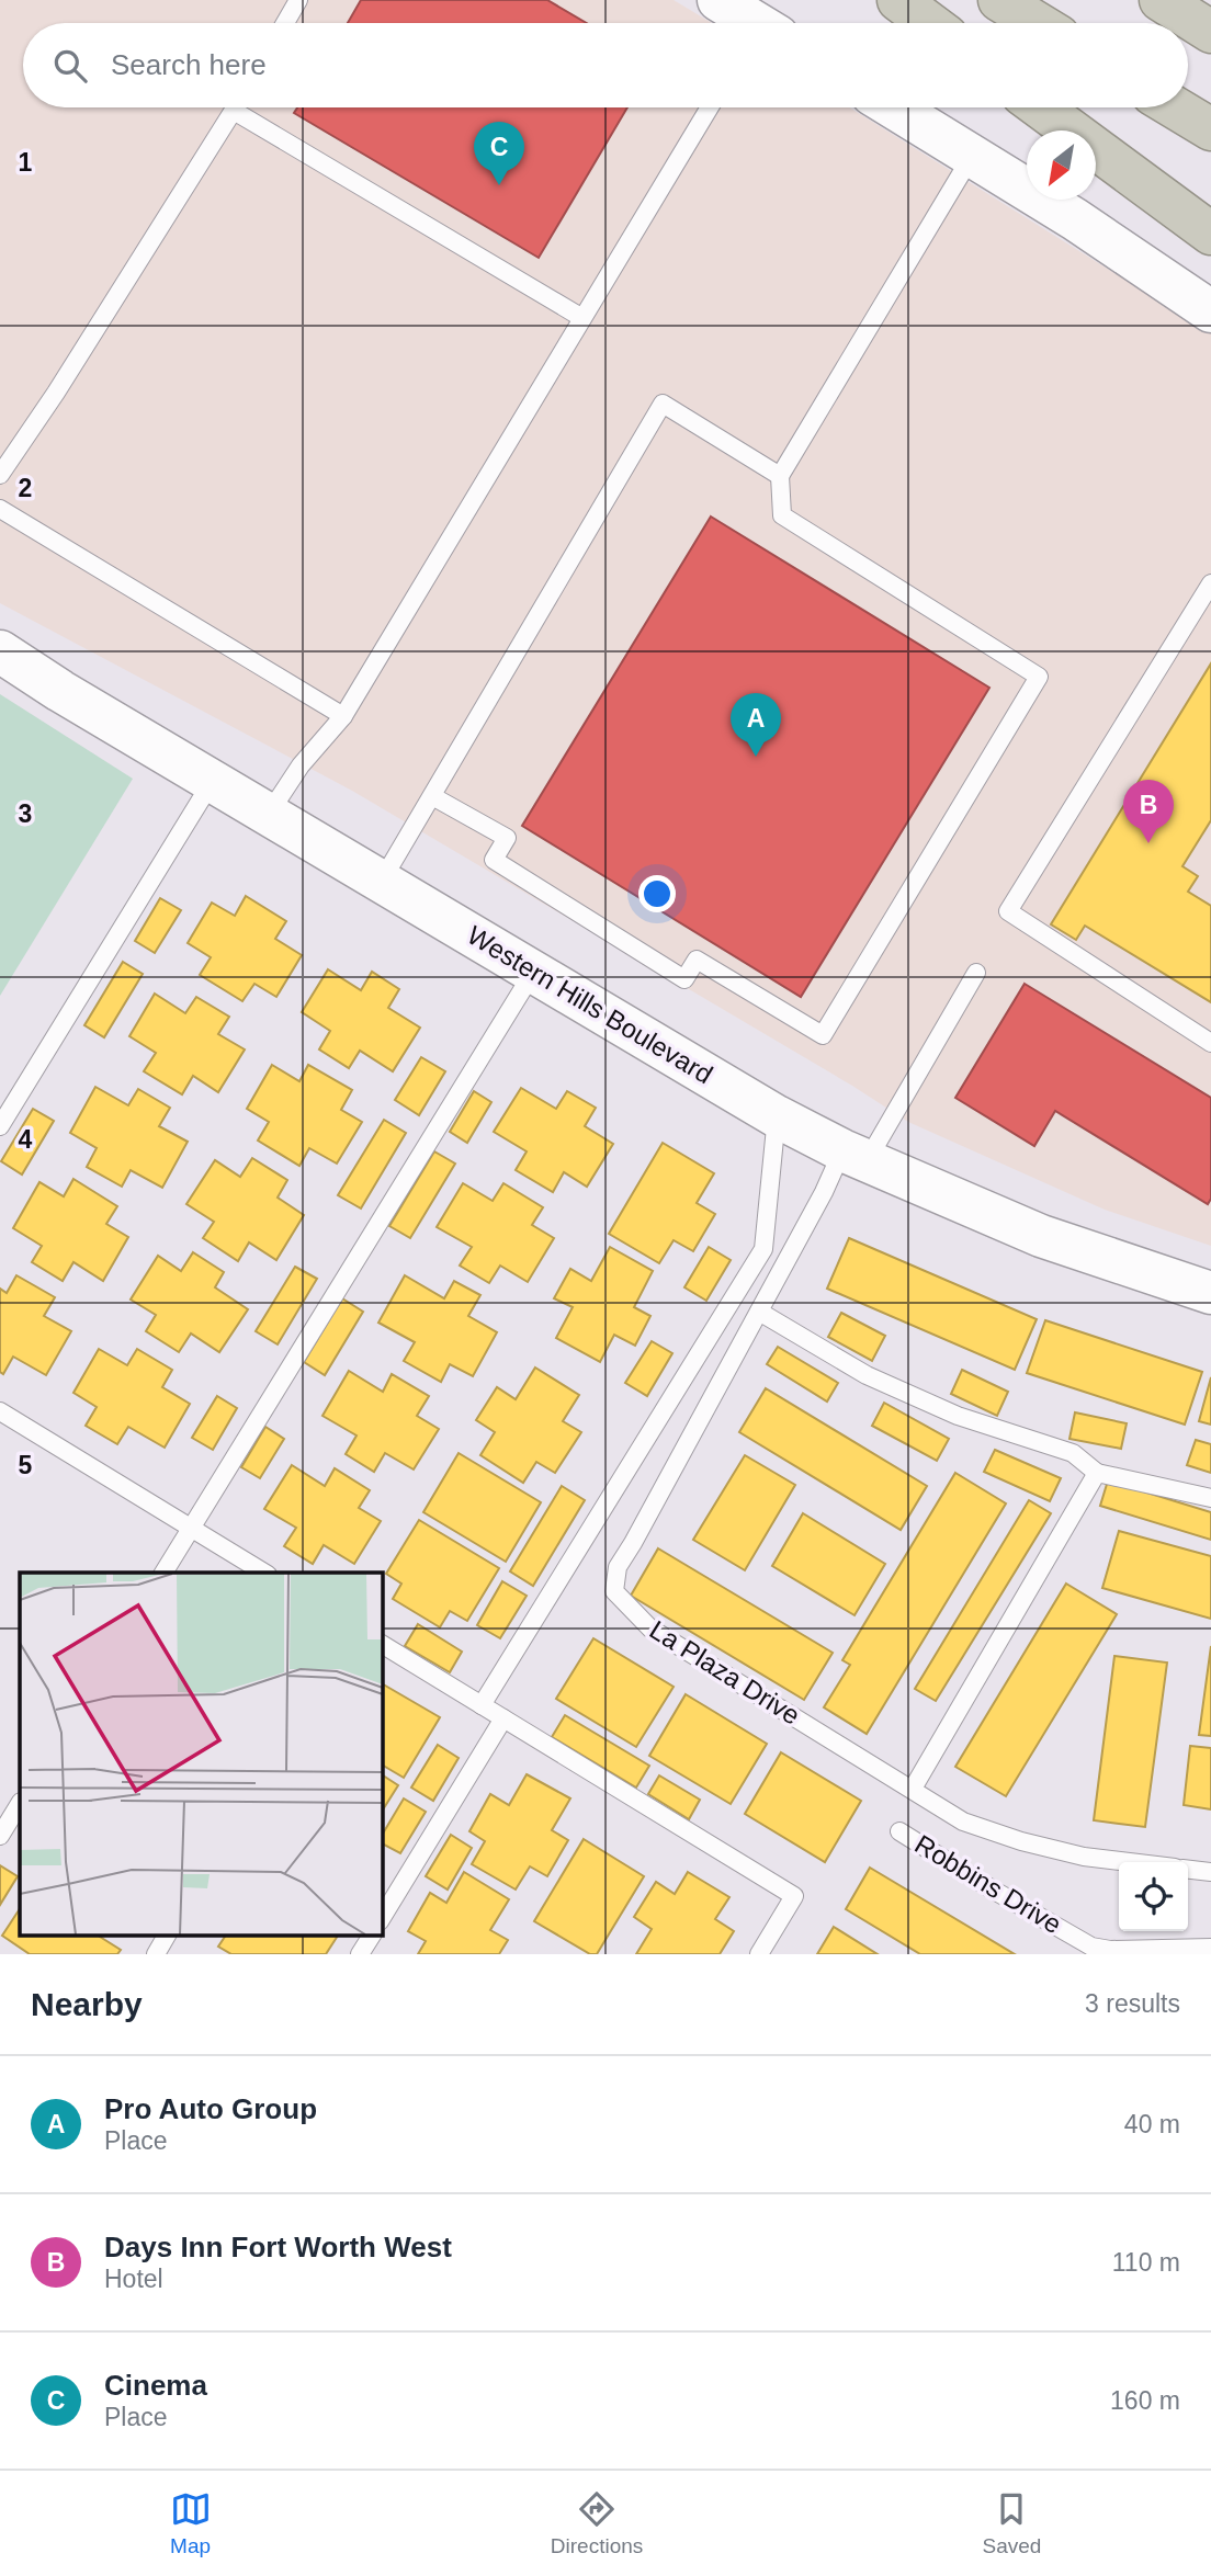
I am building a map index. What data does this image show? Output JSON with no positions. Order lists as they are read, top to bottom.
{
  "streets": {
    "street": ["Western Hills Boulevard"],
    "lane": ["La Plaza Drive", "Robbins Drive"]
  },
  "crossings": [
    ["Western Hills Boulevard", "La Plaza Drive"]
  ],
  "north": "bottom left",
  "page": {
    "search": "Search here",
    "pins": ["C", "A", "B"],
    "heading": ["Nearby", "3 results"],
    "list": [
      {
        "mark": "A",
        "name": "Pro Auto Group",
        "note": "Place",
        "value": "40 m"
      },
      {
        "mark": "B",
        "name": "Days Inn Fort Worth West",
        "note": "Hotel",
        "value": "110 m"
      },
      {
        "mark": "C",
        "name": "Cinema",
        "note": "Place",
        "value": "160 m"
      }
    ],
    "nav": ["Map", "Directions", "Saved"]
  },
  "grid": {
    "rows": [
      "1",
      "2",
      "3",
      "4",
      "5"
    ]
  }
}
